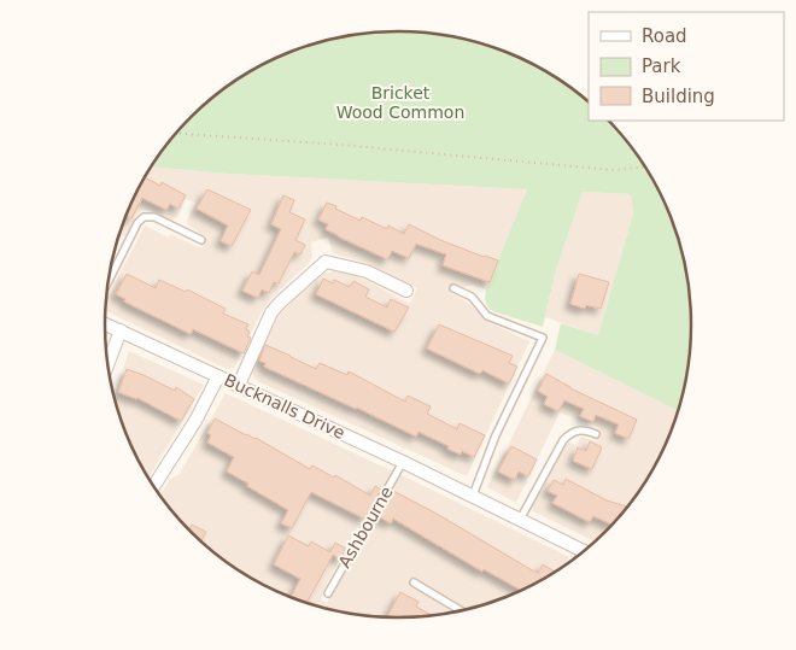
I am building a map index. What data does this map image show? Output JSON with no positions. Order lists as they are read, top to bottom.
{
  "streets": {
    "street": ["Bucknalls Drive"],
    "lane": ["Ashbourne"]
  },
  "crossings": [
    ["Bucknalls Drive", "Ashbourne"]
  ],
  "parks": ["Bricket Wood Common"],
  "legend": ["Road", "Park", "Building"]
}
